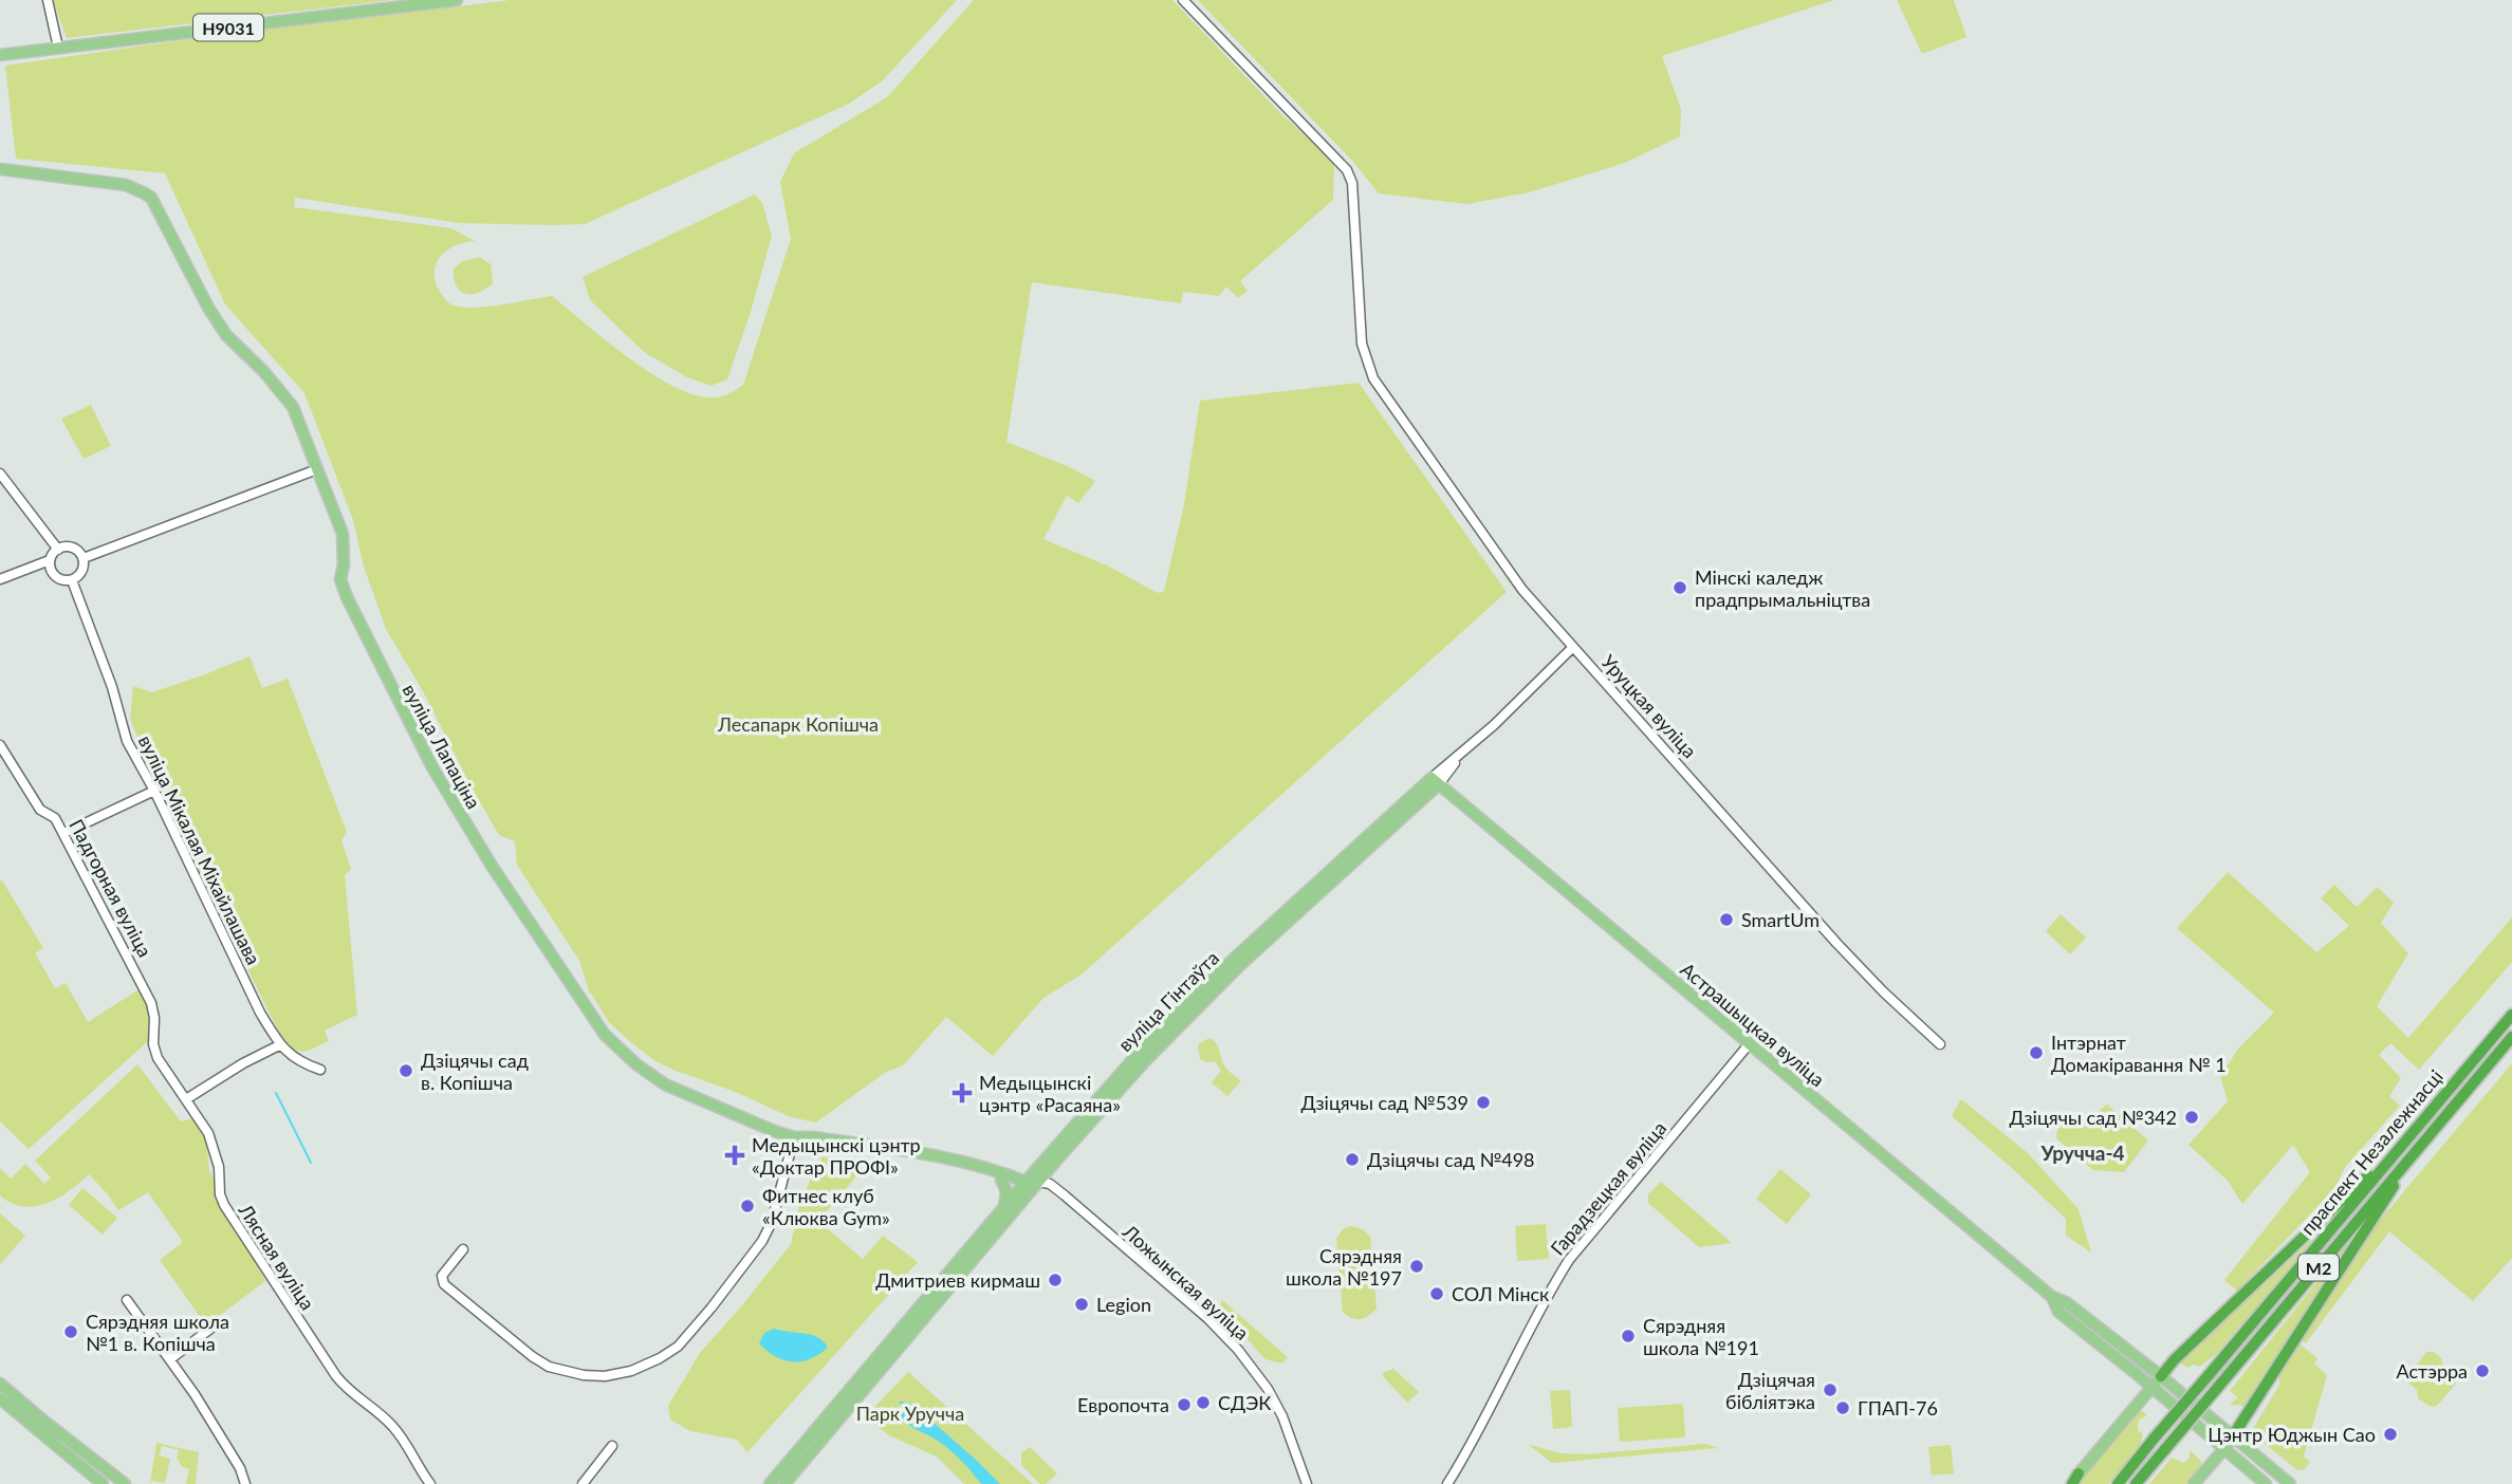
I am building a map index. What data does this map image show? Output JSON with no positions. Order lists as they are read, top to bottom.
{
  "streets": {
    "highway": ["праспект Незалежнасці", "М2"],
    "main road": [
      "Н9031",
      "вуліца Лапаціна",
      "вуліца Гінтаўта",
      "Астрашыцкая вуліца",
      "Ложынская вуліца"
    ],
    "street": [
      "Уруцкая вуліца",
      "вуліца Мікалая Міхайлашава",
      "Падгорная вуліца",
      "Гарадзецкая вуліца",
      "Лясная вуліца"
    ]
  },
  "crossings": [
    ["вуліца Лапаціна", "вуліца Гінтаўта"],
    ["вуліца Лапаціна", "Ложынская вуліца"],
    ["Падгорная вуліца", "Лясная вуліца"],
    ["вуліца Гінтаўта", "Астрашыцкая вуліца"],
    ["вуліца Гінтаўта", "Ложынская вуліца"],
    ["Астрашыцкая вуліца", "Гарадзецкая вуліца"]
  ],
  "districts": ["Уручча-4"],
  "parks": ["Лесапарк Копішча", "Парк Уручча"],
  "places": {
    "other": [
      "Мінскі каледж прадпрымальніцтва",
      "SmartUm",
      "Інтэрнат Домакіравання № 1",
      "Дзіцячы сад в. Копішча",
      "Дзіцячы сад №539",
      "Дзіцячы сад №342",
      "Дзіцячы сад №498",
      "Фитнес клуб «Клюква Gym»",
      "Сярэдняя школа №197",
      "Дмитриев кирмаш",
      "СОЛ Мінск",
      "Legion",
      "Сярэдняя школа №1 в. Копішча",
      "Сярэдняя школа №191",
      "Астэрра",
      "Дзіцячая бібліятэка",
      "СДЭК",
      "Европочта",
      "ГПАП-76",
      "Цэнтр Юджын Сао"
    ],
    "health": ["Медыцынскі цэнтр «Расаяна»", "Медыцынскі цэнтр «Доктар ПРОФІ»"]
  }
}
